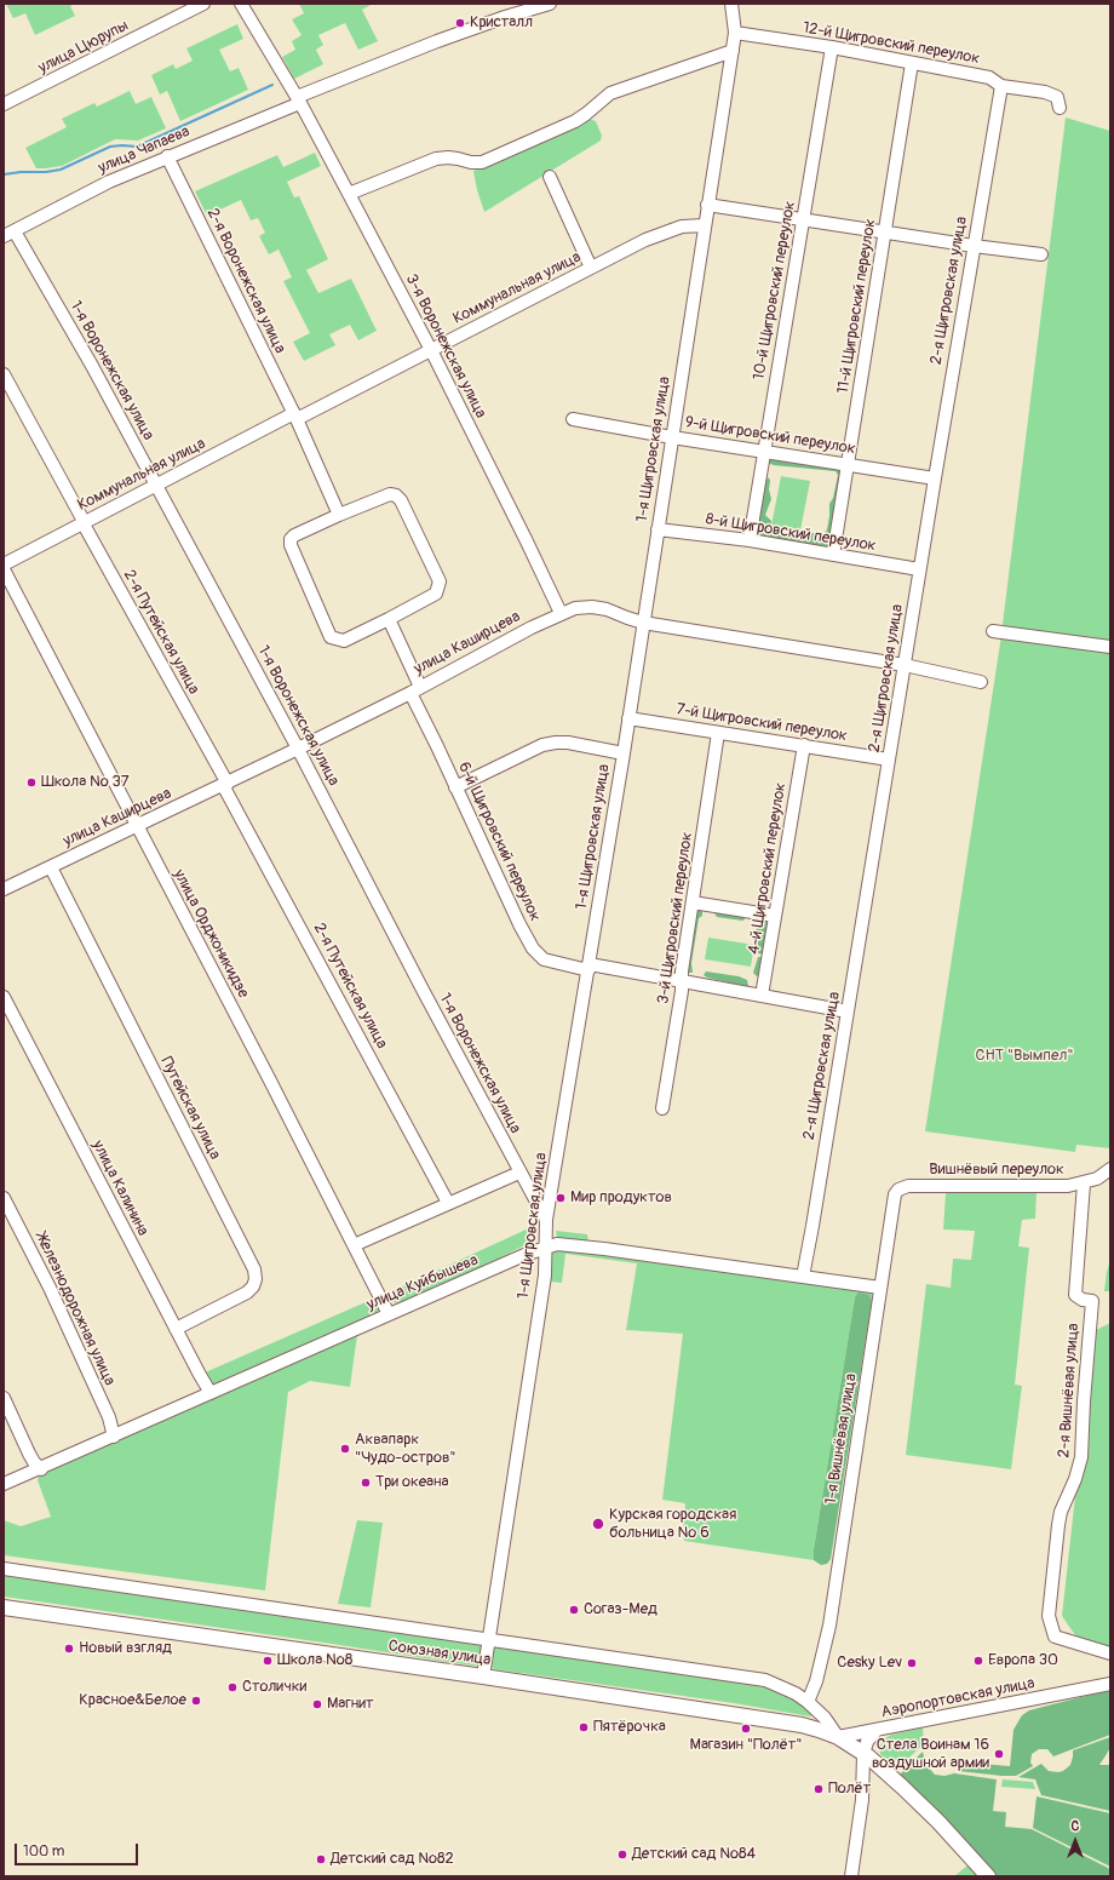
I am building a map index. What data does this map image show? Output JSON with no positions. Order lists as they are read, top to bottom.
{
  "streets": {
    "main road": ["Союзная улица"],
    "street": [
      "12-й Щигровский переулок",
      "улица Цюрупы",
      "улица Чапаева",
      "2-я Воронежская улица",
      "Коммунальная улица",
      "10-й Щигровский переулок",
      "2-я Щигровская улица",
      "11-й Щигровский переулок",
      "3-я Воронежская улица",
      "1-я Воронежская улица",
      "9-й Щигровский переулок",
      "1-я Щигровская улица",
      "8-й Щигровский переулок",
      "2-я Путейская улица",
      "улица Каширцева",
      "7-й Щигровский переулок",
      "6-й Щигровский переулок",
      "4-й Щигровский переулок",
      "3-й Щигровский переулок",
      "улица Орджоникидзе",
      "Путейская улица",
      "Вишнёвый переулок",
      "улица Калинина",
      "улица Куйбышева",
      "Железнодорожная улица",
      "2-я Вишнёвая улица",
      "1-я Вишнёвая улица",
      "Аэропортовская улица"
    ]
  },
  "crossings": [
    ["12-й Щигровский переулок", "10-й Щигровский переулок"],
    ["12-й Щигровский переулок", "2-я Щигровская улица"],
    ["12-й Щигровский переулок", "11-й Щигровский переулок"],
    ["12-й Щигровский переулок", "1-я Щигровская улица"],
    ["улица Чапаева", "2-я Воронежская улица"],
    ["улица Чапаева", "3-я Воронежская улица"],
    ["улица Чапаева", "1-я Воронежская улица"],
    ["2-я Воронежская улица", "Коммунальная улица"],
    ["Коммунальная улица", "3-я Воронежская улица"],
    ["Коммунальная улица", "1-я Воронежская улица"],
    ["Коммунальная улица", "1-я Щигровская улица"],
    ["Коммунальная улица", "2-я Путейская улица"],
    ["10-й Щигровский переулок", "9-й Щигровский переулок"],
    ["10-й Щигровский переулок", "8-й Щигровский переулок"],
    ["2-я Щигровская улица", "9-й Щигровский переулок"],
    ["2-я Щигровская улица", "8-й Щигровский переулок"],
    ["2-я Щигровская улица", "улица Каширцева"],
    ["2-я Щигровская улица", "7-й Щигровский переулок"],
    ["2-я Щигровская улица", "6-й Щигровский переулок"],
    ["2-я Щигровская улица", "улица Куйбышева"],
    ["11-й Щигровский переулок", "9-й Щигровский переулок"],
    ["11-й Щигровский переулок", "8-й Щигровский переулок"],
    ["3-я Воронежская улица", "улица Каширцева"],
    ["1-я Воронежская улица", "1-я Щигровская улица"],
    ["1-я Воронежская улица", "улица Каширцева"],
    ["9-й Щигровский переулок", "1-я Щигровская улица"],
    ["1-я Щигровская улица", "8-й Щигровский переулок"],
    ["1-я Щигровская улица", "улица Каширцева"],
    ["1-я Щигровская улица", "7-й Щигровский переулок"],
    ["1-я Щигровская улица", "6-й Щигровский переулок"],
    ["1-я Щигровская улица", "улица Куйбышева"],
    ["1-я Щигровская улица", "Союзная улица"],
    ["2-я Путейская улица", "улица Каширцева"],
    ["улица Каширцева", "6-й Щигровский переулок"],
    ["улица Каширцева", "улица Орджоникидзе"],
    ["улица Каширцева", "Путейская улица"],
    ["7-й Щигровский переулок", "4-й Щигровский переулок"],
    ["7-й Щигровский переулок", "3-й Щигровский переулок"],
    ["6-й Щигровский переулок", "4-й Щигровский переулок"],
    ["6-й Щигровский переулок", "3-й Щигровский переулок"],
    ["улица Орджоникидзе", "улица Куйбышева"],
    ["Путейская улица", "улица Калинина"],
    ["Вишнёвый переулок", "2-я Вишнёвая улица"],
    ["Вишнёвый переулок", "1-я Вишнёвая улица"],
    ["улица Калинина", "улица Куйбышева"],
    ["улица Куйбышева", "Железнодорожная улица"],
    ["улица Куйбышева", "1-я Вишнёвая улица"],
    ["Союзная улица", "Аэропортовская улица"]
  ],
  "parks": ["СНТ \"Вымпел\""],
  "places": [
    "Кристалл",
    "Школа № 37",
    "Мир продуктов",
    "Аквапарк \"Чудо-остров\"",
    "Три океана",
    "Курская городская больница № 6",
    "Согаз-Мед",
    "Новый взгляд",
    "Школа №8",
    "Европа 30",
    "Cesky Lev",
    "Столички",
    "Красное&Белое",
    "Магнит",
    "Пятёрочка",
    "Магазин \"Полёт\"",
    "Стела Воинам 16 воздушной армии",
    "Полёт",
    "Детский сад №84",
    "Детский сад №82"
  ],
  "scale_bar": "100 m",
  "north": "top"
}
